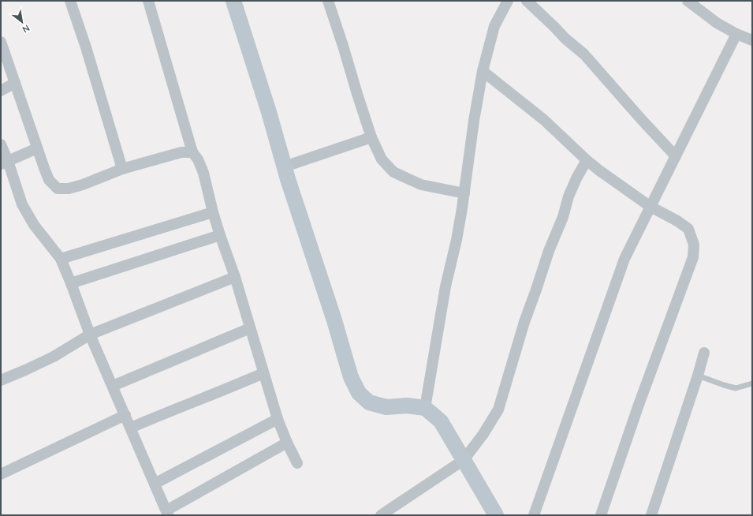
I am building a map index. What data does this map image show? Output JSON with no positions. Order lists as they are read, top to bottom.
{
  "north": "bottom right"
}
